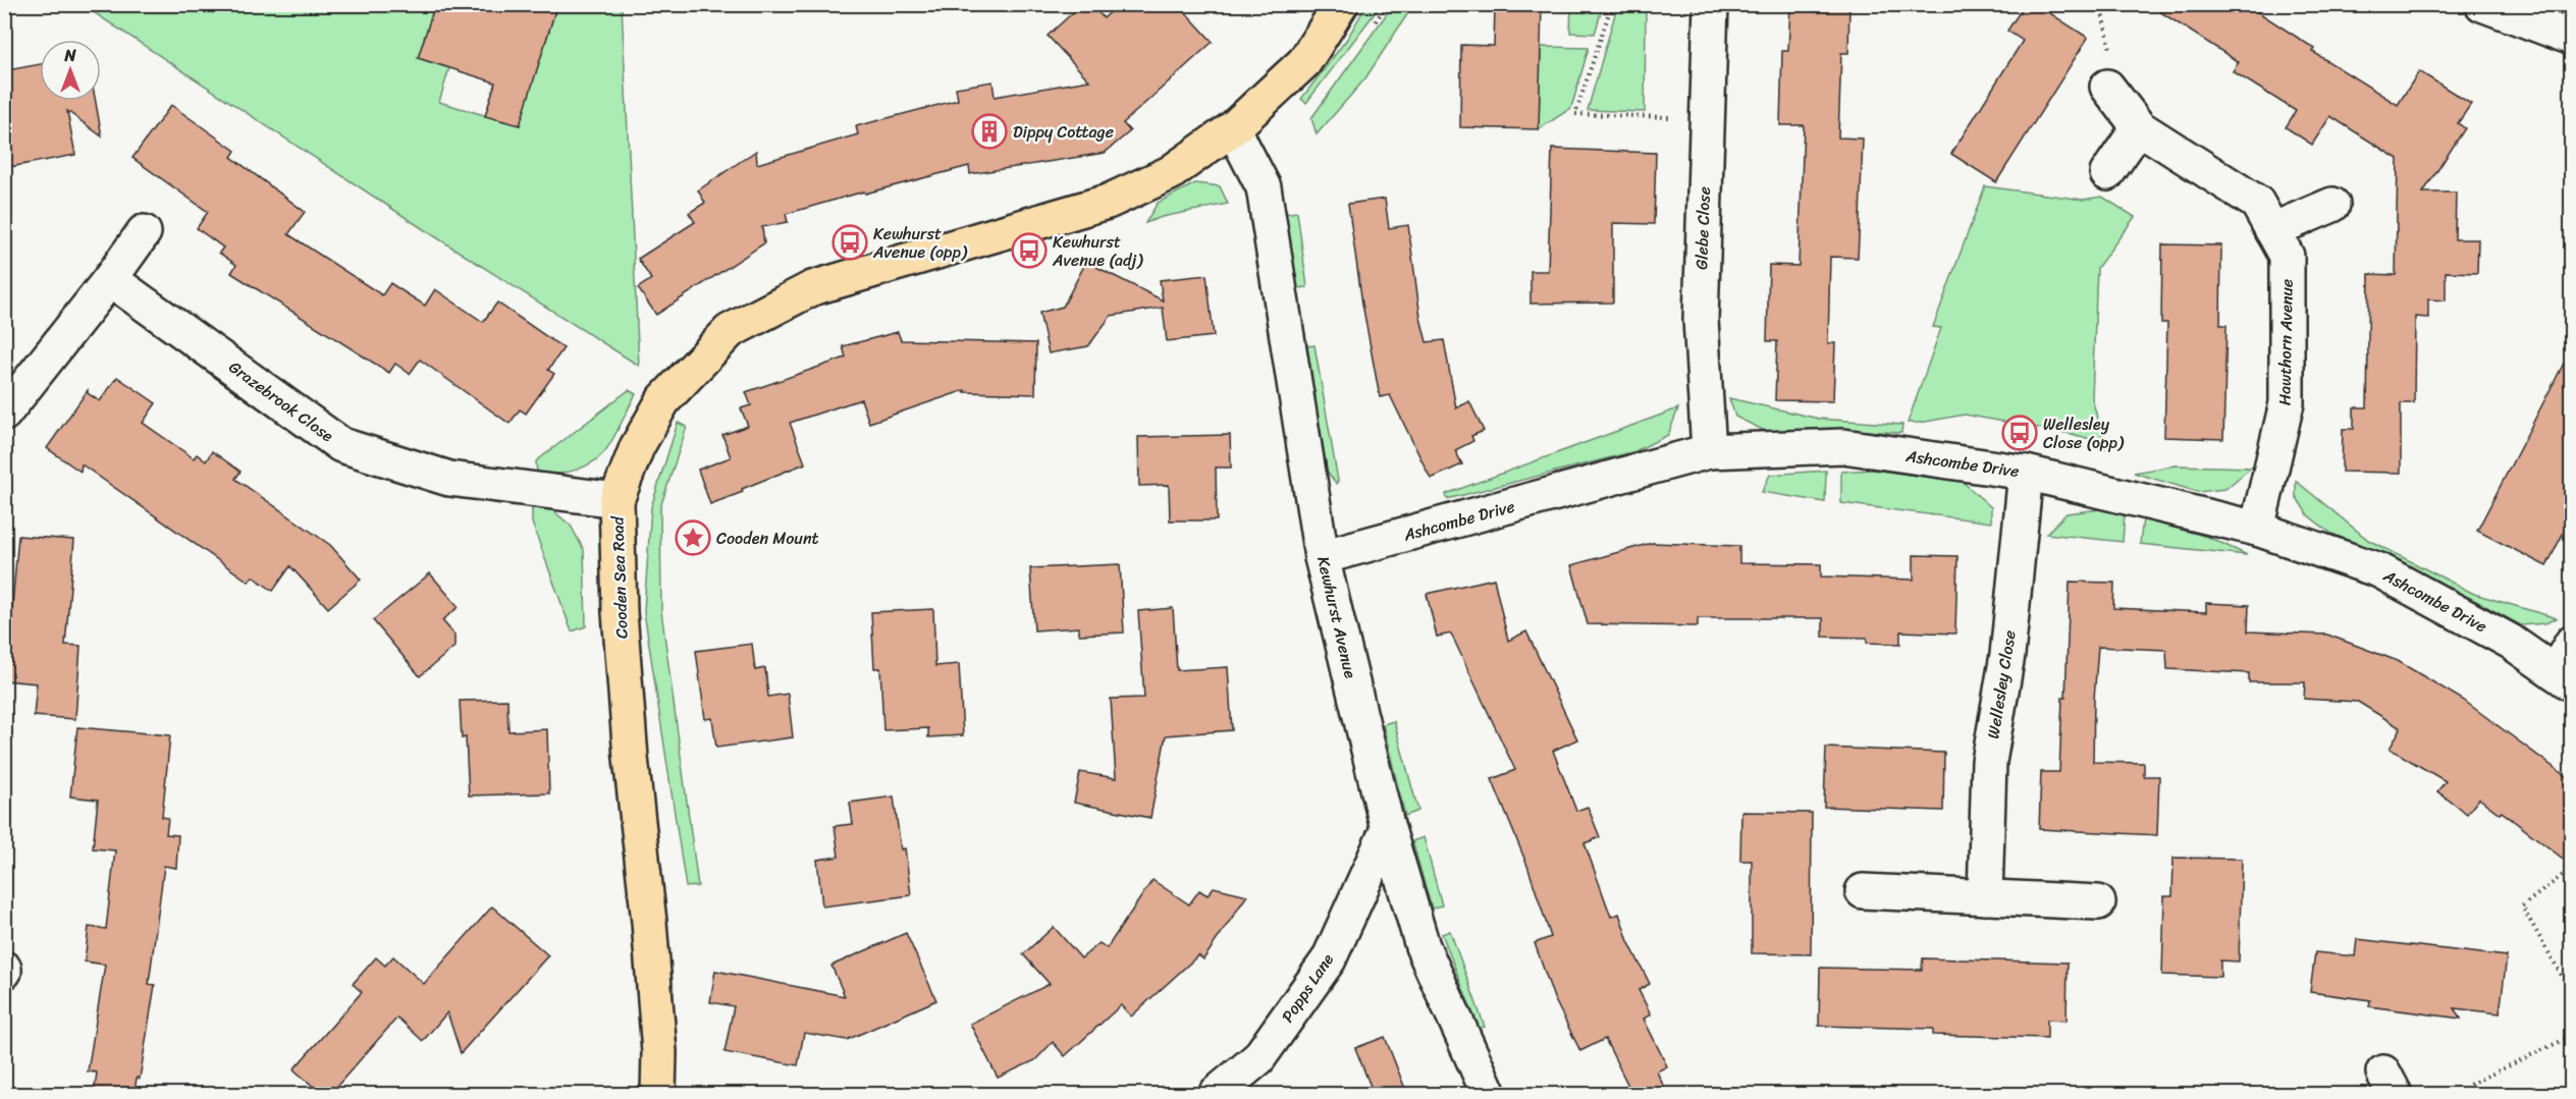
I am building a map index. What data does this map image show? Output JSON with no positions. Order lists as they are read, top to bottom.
{
  "streets": {
    "main road": ["Cooden Sea Road"],
    "street": [
      "Glebe Close",
      "Hawthorn Avenue",
      "Grazebrook Close",
      "Ashcombe Drive",
      "Kewhurst Avenue",
      "Wellesley Close",
      "Popps Lane"
    ]
  },
  "crossings": [
    ["Glebe Close", "Ashcombe Drive"],
    ["Hawthorn Avenue", "Ashcombe Drive"],
    ["Grazebrook Close", "Cooden Sea Road"],
    ["Ashcombe Drive", "Kewhurst Avenue"],
    ["Ashcombe Drive", "Wellesley Close"],
    ["Cooden Sea Road", "Kewhurst Avenue"],
    ["Kewhurst Avenue", "Popps Lane"]
  ],
  "places": {
    "building": ["Dippy Cottage"],
    "bus stop": ["Kewhurst Avenue (opp)", "Kewhurst Avenue (adj)", "Wellesley Close (opp)"],
    "place": ["Cooden Mount"]
  },
  "north": "top"
}
